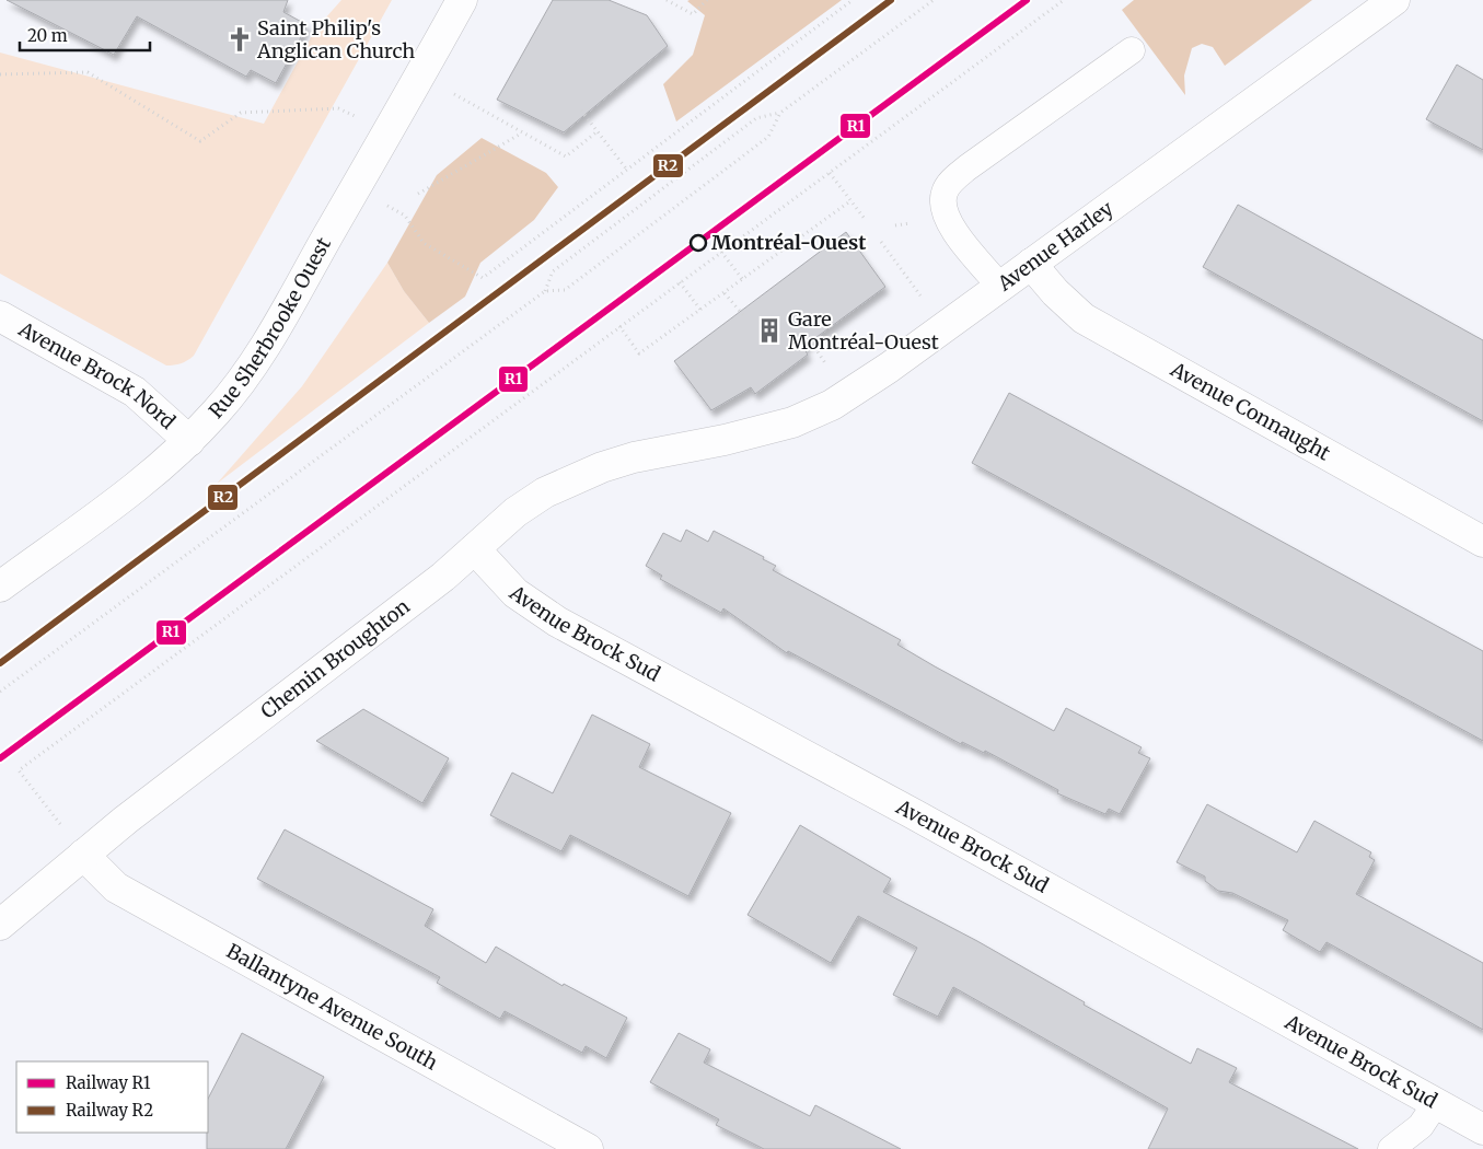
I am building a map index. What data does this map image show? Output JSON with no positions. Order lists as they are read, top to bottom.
{
  "streets": {
    "street": [
      "Avenue Harley",
      "Rue Sherbrooke Ouest",
      "Avenue Brock Nord",
      "Avenue Connaught",
      "Avenue Brock Sud",
      "Chemin Broughton",
      "Ballantyne Avenue South"
    ]
  },
  "crossings": [
    ["Avenue Harley", "Avenue Connaught"],
    ["Avenue Harley", "Chemin Broughton"],
    ["Rue Sherbrooke Ouest", "Avenue Brock Nord"],
    ["Avenue Brock Sud", "Chemin Broughton"],
    ["Chemin Broughton", "Ballantyne Avenue South"]
  ],
  "places": {
    "church": ["Saint Philip's Anglican Church"],
    "other": ["Montréal-Ouest"],
    "building": ["Gare Montréal-Ouest"]
  },
  "lines": ["rail line R1", "rail line R2"],
  "legend": ["Railway R1", "Railway R2"],
  "scale_bar": "20 m"
}
